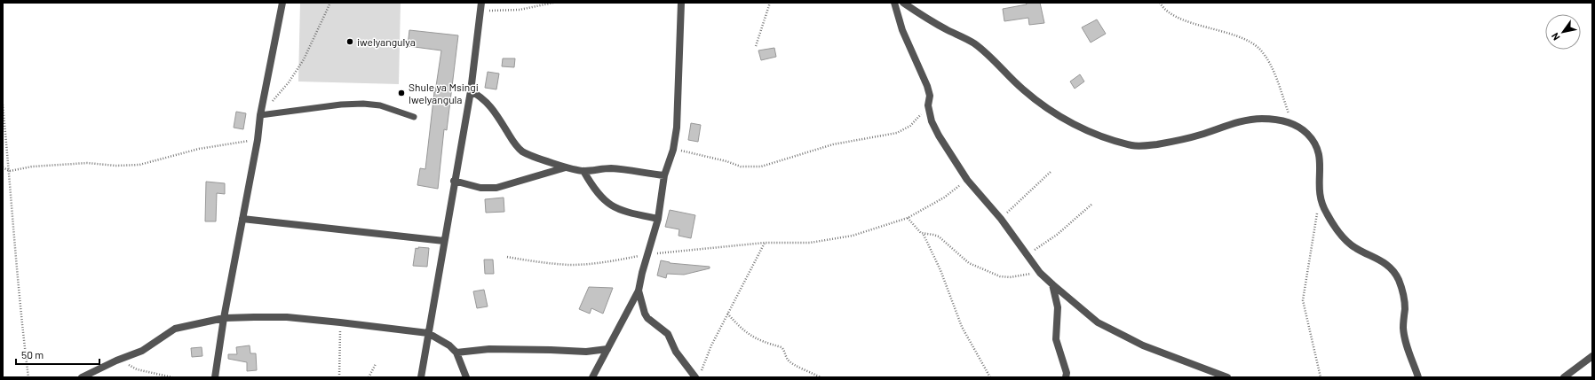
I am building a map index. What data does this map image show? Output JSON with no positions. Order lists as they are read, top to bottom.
{
  "places": ["iwelyangulya", "Shule ya Msingi Iwelyangula"],
  "scale_bar": "50 m",
  "north": "bottom left"
}
